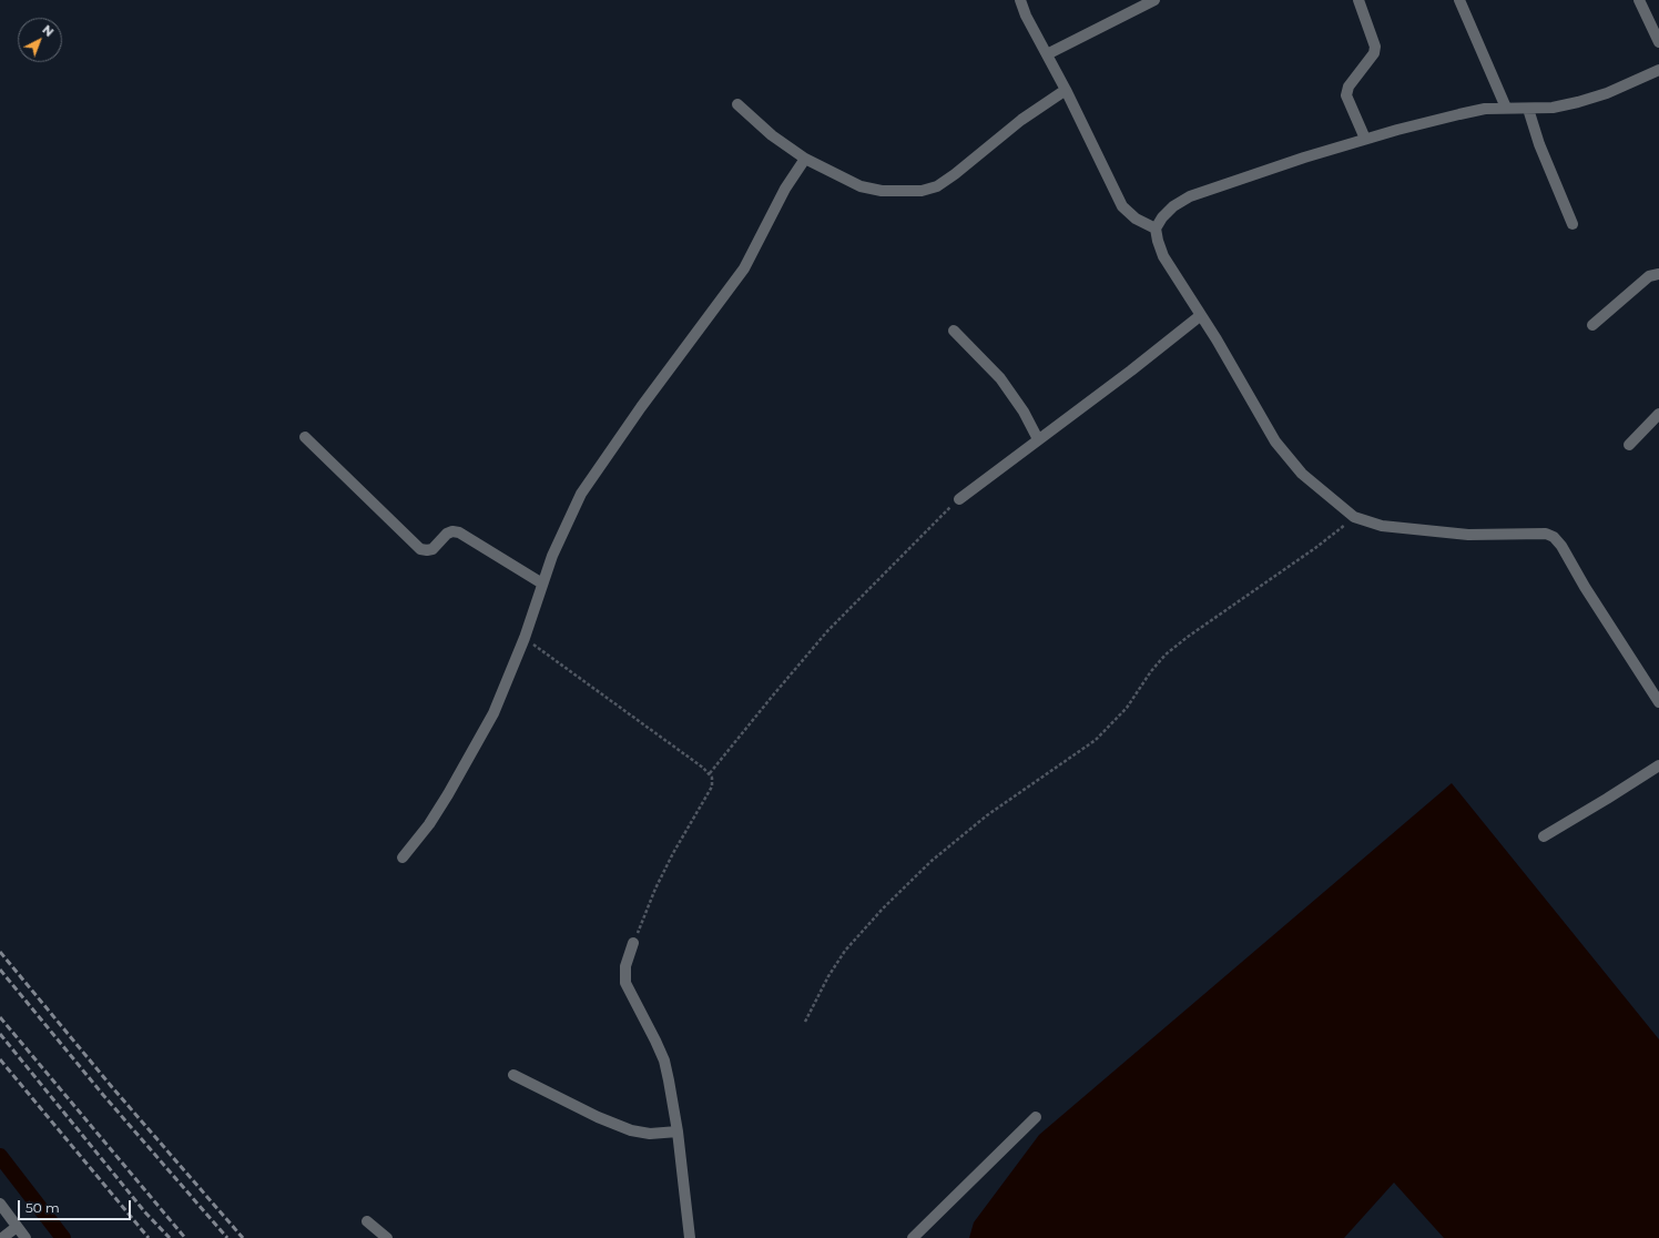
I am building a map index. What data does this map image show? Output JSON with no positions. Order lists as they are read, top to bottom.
{
  "scale_bar": "50 m",
  "north": "top right"
}
